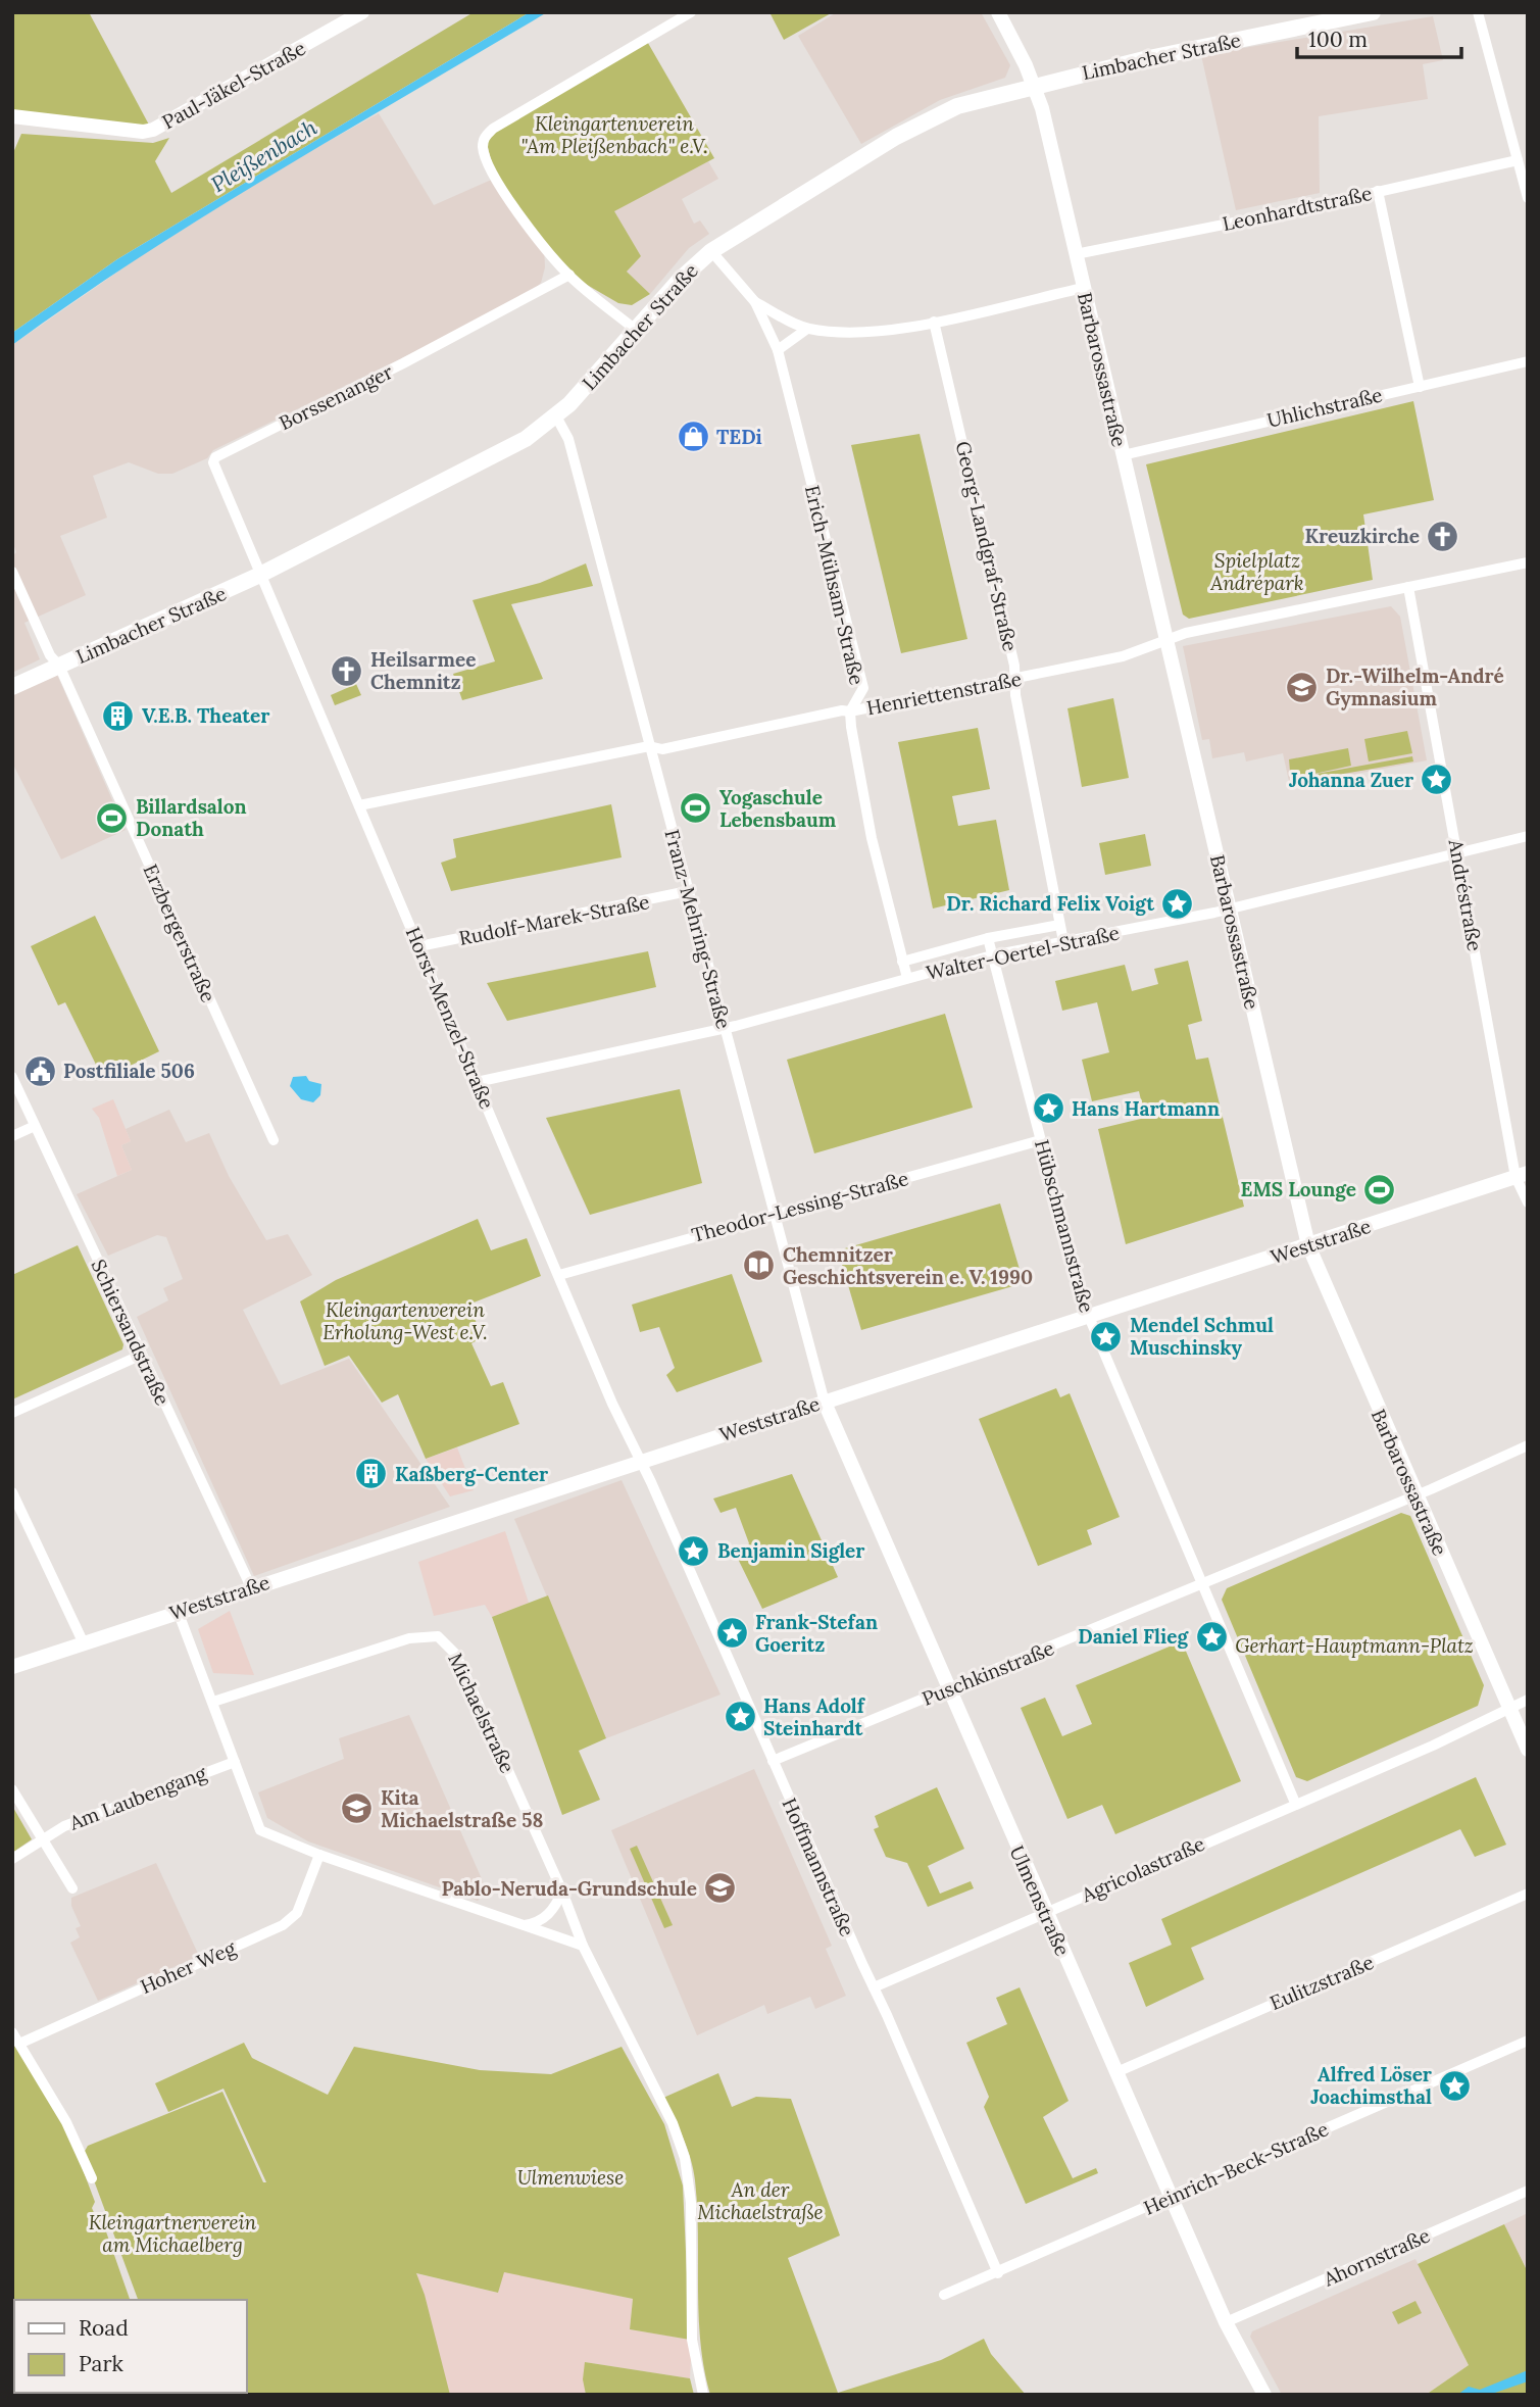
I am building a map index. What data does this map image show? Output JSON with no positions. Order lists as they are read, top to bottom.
{
  "streets": {
    "main road": ["Limbacher Straße"],
    "street": [
      "Paul-Jäkel-Straße",
      "Leonhardtstraße",
      "Barbarossastraße",
      "Borssenanger",
      "Uhlichstraße",
      "Georg-Landgraf-Straße",
      "Erich-Mühsam-Straße",
      "Henriettenstraße",
      "Andréstraße",
      "Rudolf-Marek-Straße",
      "Franz-Mehring-Straße",
      "Erzbergerstraße",
      "Walter-Oertel-Straße",
      "Horst-Menzel-Straße",
      "Theodor-Lessing-Straße",
      "Hübschmannstraße",
      "Weststraße",
      "Schiersandstraße",
      "Puschkinstraße",
      "Michaelstraße",
      "Am Laubengang",
      "Hoffmannstraße",
      "Agricolastraße",
      "Ulmenstraße",
      "Hoher Weg",
      "Eulitzstraße",
      "Heinrich-Beck-Straße",
      "Ahornstraße"
    ]
  },
  "crossings": [
    ["Limbacher Straße", "Barbarossastraße"],
    ["Limbacher Straße", "Borssenanger"],
    ["Limbacher Straße", "Erich-Mühsam-Straße"],
    ["Limbacher Straße", "Franz-Mehring-Straße"],
    ["Limbacher Straße", "Erzbergerstraße"],
    ["Limbacher Straße", "Horst-Menzel-Straße"],
    ["Leonhardtstraße", "Barbarossastraße"],
    ["Barbarossastraße", "Uhlichstraße"],
    ["Barbarossastraße", "Henriettenstraße"],
    ["Barbarossastraße", "Walter-Oertel-Straße"],
    ["Barbarossastraße", "Weststraße"],
    ["Borssenanger", "Horst-Menzel-Straße"],
    ["Georg-Landgraf-Straße", "Henriettenstraße"],
    ["Georg-Landgraf-Straße", "Walter-Oertel-Straße"],
    ["Erich-Mühsam-Straße", "Henriettenstraße"],
    ["Erich-Mühsam-Straße", "Walter-Oertel-Straße"],
    ["Henriettenstraße", "Andréstraße"],
    ["Henriettenstraße", "Franz-Mehring-Straße"],
    ["Henriettenstraße", "Horst-Menzel-Straße"],
    ["Andréstraße", "Walter-Oertel-Straße"],
    ["Andréstraße", "Weststraße"],
    ["Rudolf-Marek-Straße", "Franz-Mehring-Straße"],
    ["Rudolf-Marek-Straße", "Horst-Menzel-Straße"],
    ["Franz-Mehring-Straße", "Walter-Oertel-Straße"],
    ["Franz-Mehring-Straße", "Theodor-Lessing-Straße"],
    ["Franz-Mehring-Straße", "Weststraße"],
    ["Franz-Mehring-Straße", "Ulmenstraße"],
    ["Walter-Oertel-Straße", "Horst-Menzel-Straße"],
    ["Walter-Oertel-Straße", "Hübschmannstraße"],
    ["Horst-Menzel-Straße", "Theodor-Lessing-Straße"],
    ["Horst-Menzel-Straße", "Weststraße"],
    ["Horst-Menzel-Straße", "Hoffmannstraße"],
    ["Theodor-Lessing-Straße", "Hübschmannstraße"],
    ["Hübschmannstraße", "Weststraße"],
    ["Hübschmannstraße", "Puschkinstraße"],
    ["Weststraße", "Schiersandstraße"],
    ["Weststraße", "Hoffmannstraße"],
    ["Weststraße", "Ulmenstraße"],
    ["Puschkinstraße", "Hoffmannstraße"],
    ["Puschkinstraße", "Ulmenstraße"],
    ["Hoffmannstraße", "Agricolastraße"],
    ["Hoffmannstraße", "Heinrich-Beck-Straße"],
    ["Agricolastraße", "Ulmenstraße"],
    ["Ulmenstraße", "Eulitzstraße"],
    ["Ulmenstraße", "Heinrich-Beck-Straße"],
    ["Ulmenstraße", "Ahornstraße"]
  ],
  "water": ["Pleißenbach"],
  "parks": [
    "Kleingartenverein \"Am Pleißenbach\" e.V.",
    "Spielplatz Andrépark",
    "Kleingartenverein Erholung-West e.V.",
    "Gerhart-Hauptmann-Platz",
    "Ulmenwiese",
    "An der Michaelstraße",
    "Kleingartnerverein am Michaelberg"
  ],
  "places": {
    "shop": ["TEDi"],
    "church": ["Kreuzkirche", "Heilsarmee Chemnitz"],
    "school or university": ["Dr.-Wilhelm-André Gymnasium", "Kita Michaelstraße 58", "Pablo-Neruda-Grundschule"],
    "building": ["V.E.B. Theater", "Kaßberg-Center"],
    "place": [
      "Johanna Zuer",
      "Dr. Richard Felix Voigt",
      "Hans Hartmann",
      "Mendel Schmul Muschinsky",
      "Benjamin Sigler",
      "Frank-Stefan Goeritz",
      "Daniel Flieg",
      "Hans Adolf Steinhardt",
      "Alfred Löser Joachimsthal"
    ],
    "sports": ["Yogaschule Lebensbaum", "Billardsalon Donath", "EMS Lounge"],
    "public building": ["Postfiliale 506"],
    "library": ["Chemnitzer Geschichtsverein e. V. 1990"]
  },
  "legend": ["Road", "Park"],
  "scale_bar": "100 m"
}
